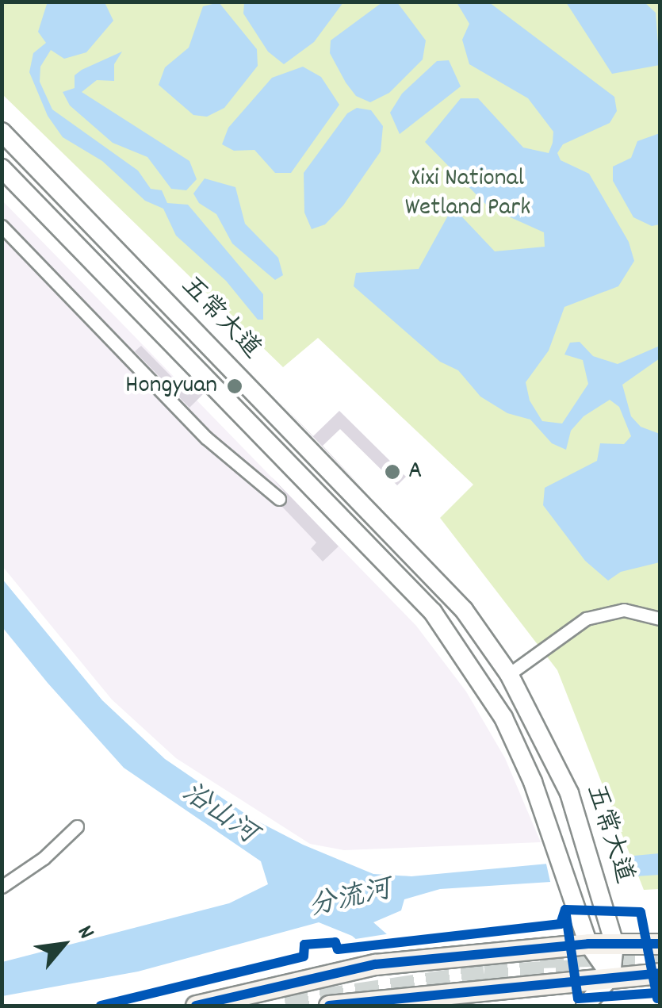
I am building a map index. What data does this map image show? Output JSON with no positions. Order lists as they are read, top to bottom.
{
  "streets": {
    "main road": ["五常大道"]
  },
  "water": ["沿山河", "分流河"],
  "parks": ["Xixi National Wetland Park"],
  "places": ["Hongyuan", "A"],
  "north": "top right"
}
